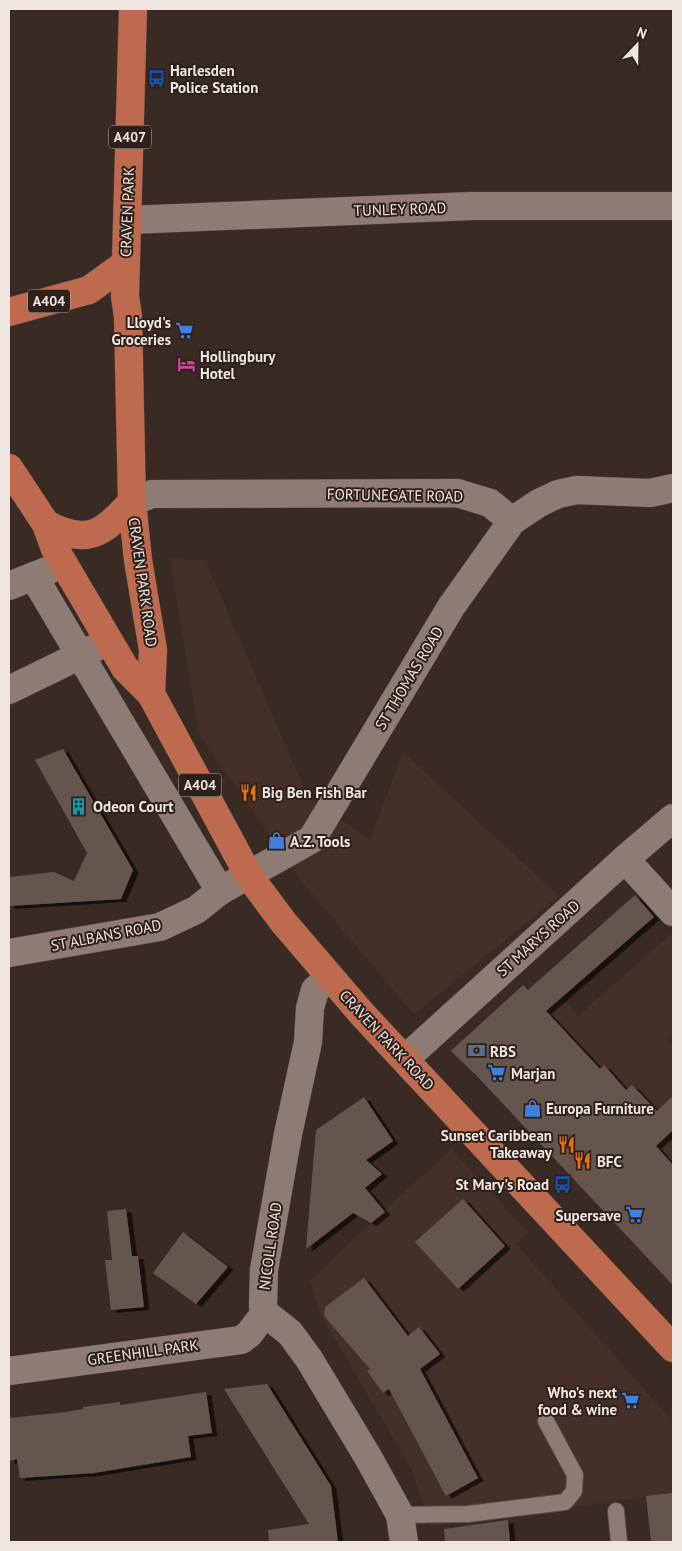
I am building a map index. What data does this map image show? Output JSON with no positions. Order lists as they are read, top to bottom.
{
  "streets": {
    "main road": [
      "A407",
      "CRAVEN PARK",
      "A404",
      "CRAVEN PARK ROAD"
    ],
    "street": [
      "TUNLEY ROAD",
      "FORTUNEGATE ROAD",
      "ST THOMAS ROAD",
      "ST ALBANS ROAD",
      "ST MARYS ROAD",
      "NICOLL ROAD",
      "GREENHILL PARK"
    ]
  },
  "crossings": [
    ["TUNLEY ROAD", "CRAVEN PARK"],
    ["CRAVEN PARK", "A404"],
    ["CRAVEN PARK", "FORTUNEGATE ROAD"],
    ["CRAVEN PARK", "CRAVEN PARK ROAD"],
    ["A404", "CRAVEN PARK ROAD"],
    ["FORTUNEGATE ROAD", "CRAVEN PARK ROAD"],
    ["FORTUNEGATE ROAD", "ST THOMAS ROAD"],
    ["CRAVEN PARK ROAD", "ST ALBANS ROAD"],
    ["CRAVEN PARK ROAD", "ST MARYS ROAD"],
    ["CRAVEN PARK ROAD", "NICOLL ROAD"],
    ["ST THOMAS ROAD", "ST ALBANS ROAD"],
    ["NICOLL ROAD", "GREENHILL PARK"]
  ],
  "places": {
    "bus stop": ["Harlesden Police Station", "St Mary's Road"],
    "supermarket": [
      "Lloyd's Groceries",
      "Marjan",
      "Supersave",
      "Who's next food & wine"
    ],
    "hotel": ["Hollingbury Hotel"],
    "restaurant": ["Big Ben Fish Bar", "Sunset Caribbean Takeaway", "BFC"],
    "building": ["Odeon Court"],
    "shop": ["A.Z. Tools", "Europa Furniture"],
    "bank": ["RBS"]
  },
  "north": "top"
}
